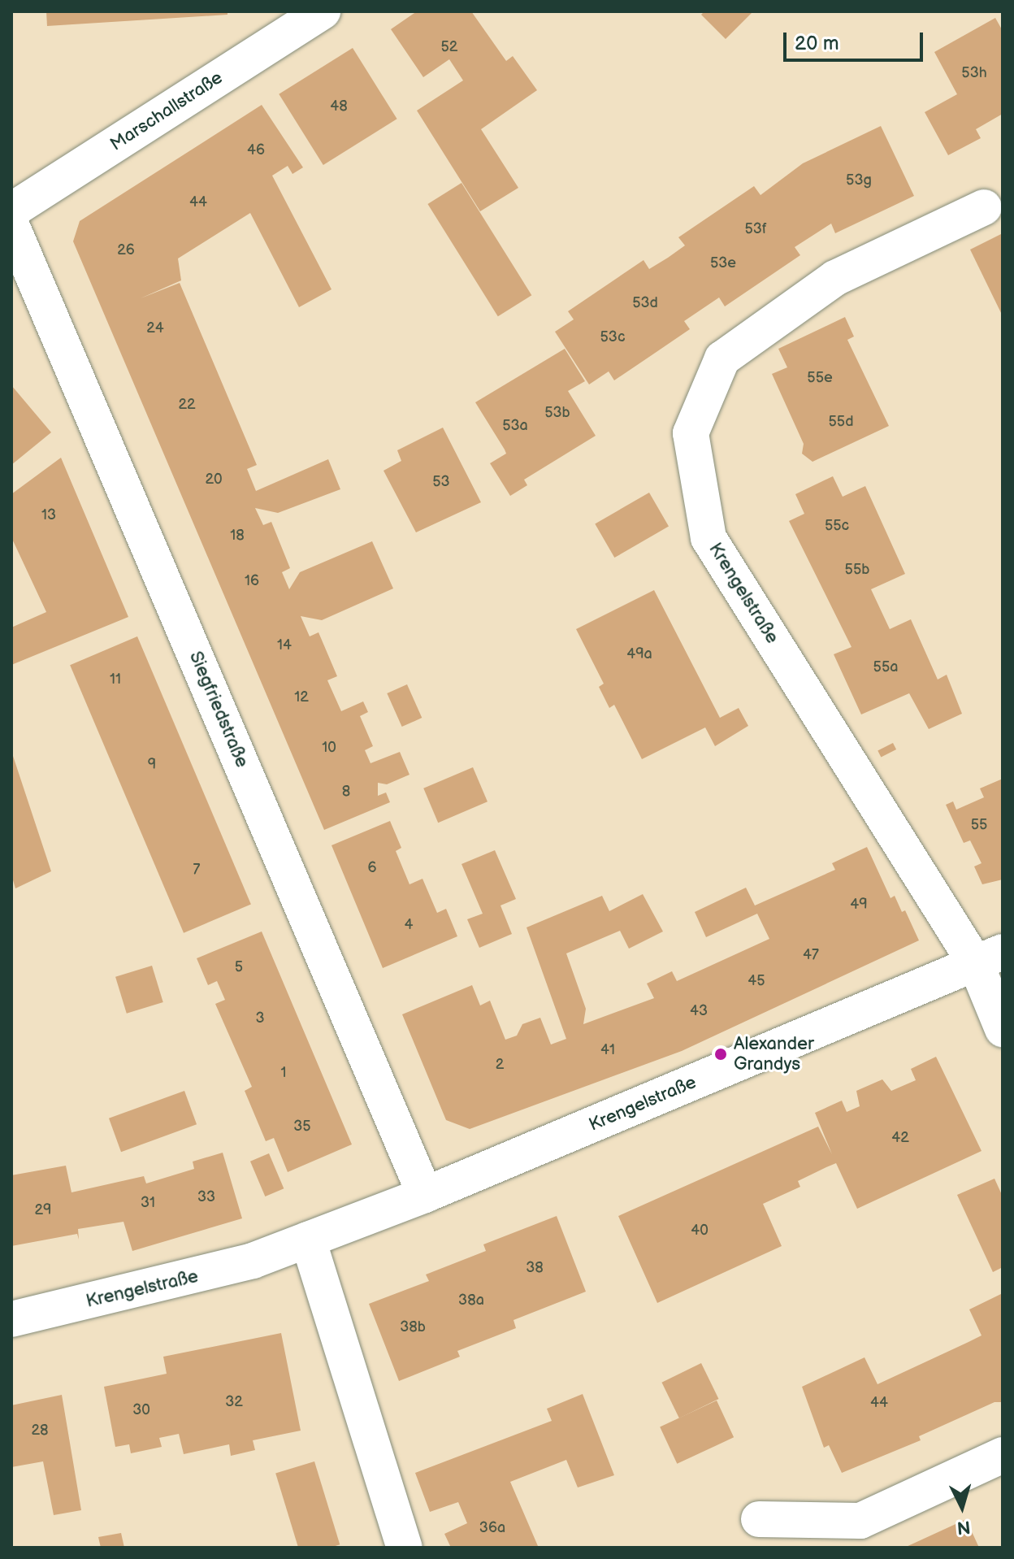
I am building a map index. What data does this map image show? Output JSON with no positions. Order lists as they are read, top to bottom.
{
  "streets": {
    "street": ["Marschallstraße", "Krengelstraße", "Siegfriedstraße"]
  },
  "crossings": [
    ["Krengelstraße", "Siegfriedstraße"]
  ],
  "places": ["Alexander Grandys"],
  "house_numbers": [
    "52",
    "53h",
    "48",
    "46",
    "53g",
    "44",
    "53f",
    "26",
    "53e",
    "53d",
    "24",
    "53c",
    "55e",
    "22",
    "53b",
    "55d",
    "53a",
    "20",
    "53",
    "13",
    "55c",
    "18",
    "55b",
    "16",
    "14",
    "49a",
    "55a",
    "11",
    "12",
    "10",
    "9",
    "8",
    "55",
    "6",
    "7",
    "49",
    "4",
    "47",
    "5",
    "45",
    "43",
    "3",
    "41",
    "2",
    "1",
    "35",
    "42",
    "33",
    "31",
    "29",
    "40",
    "38",
    "38a",
    "38b",
    "32",
    "44",
    "30",
    "28",
    "36a"
  ],
  "scale_bar": "20 m",
  "north": "bottom"
}
